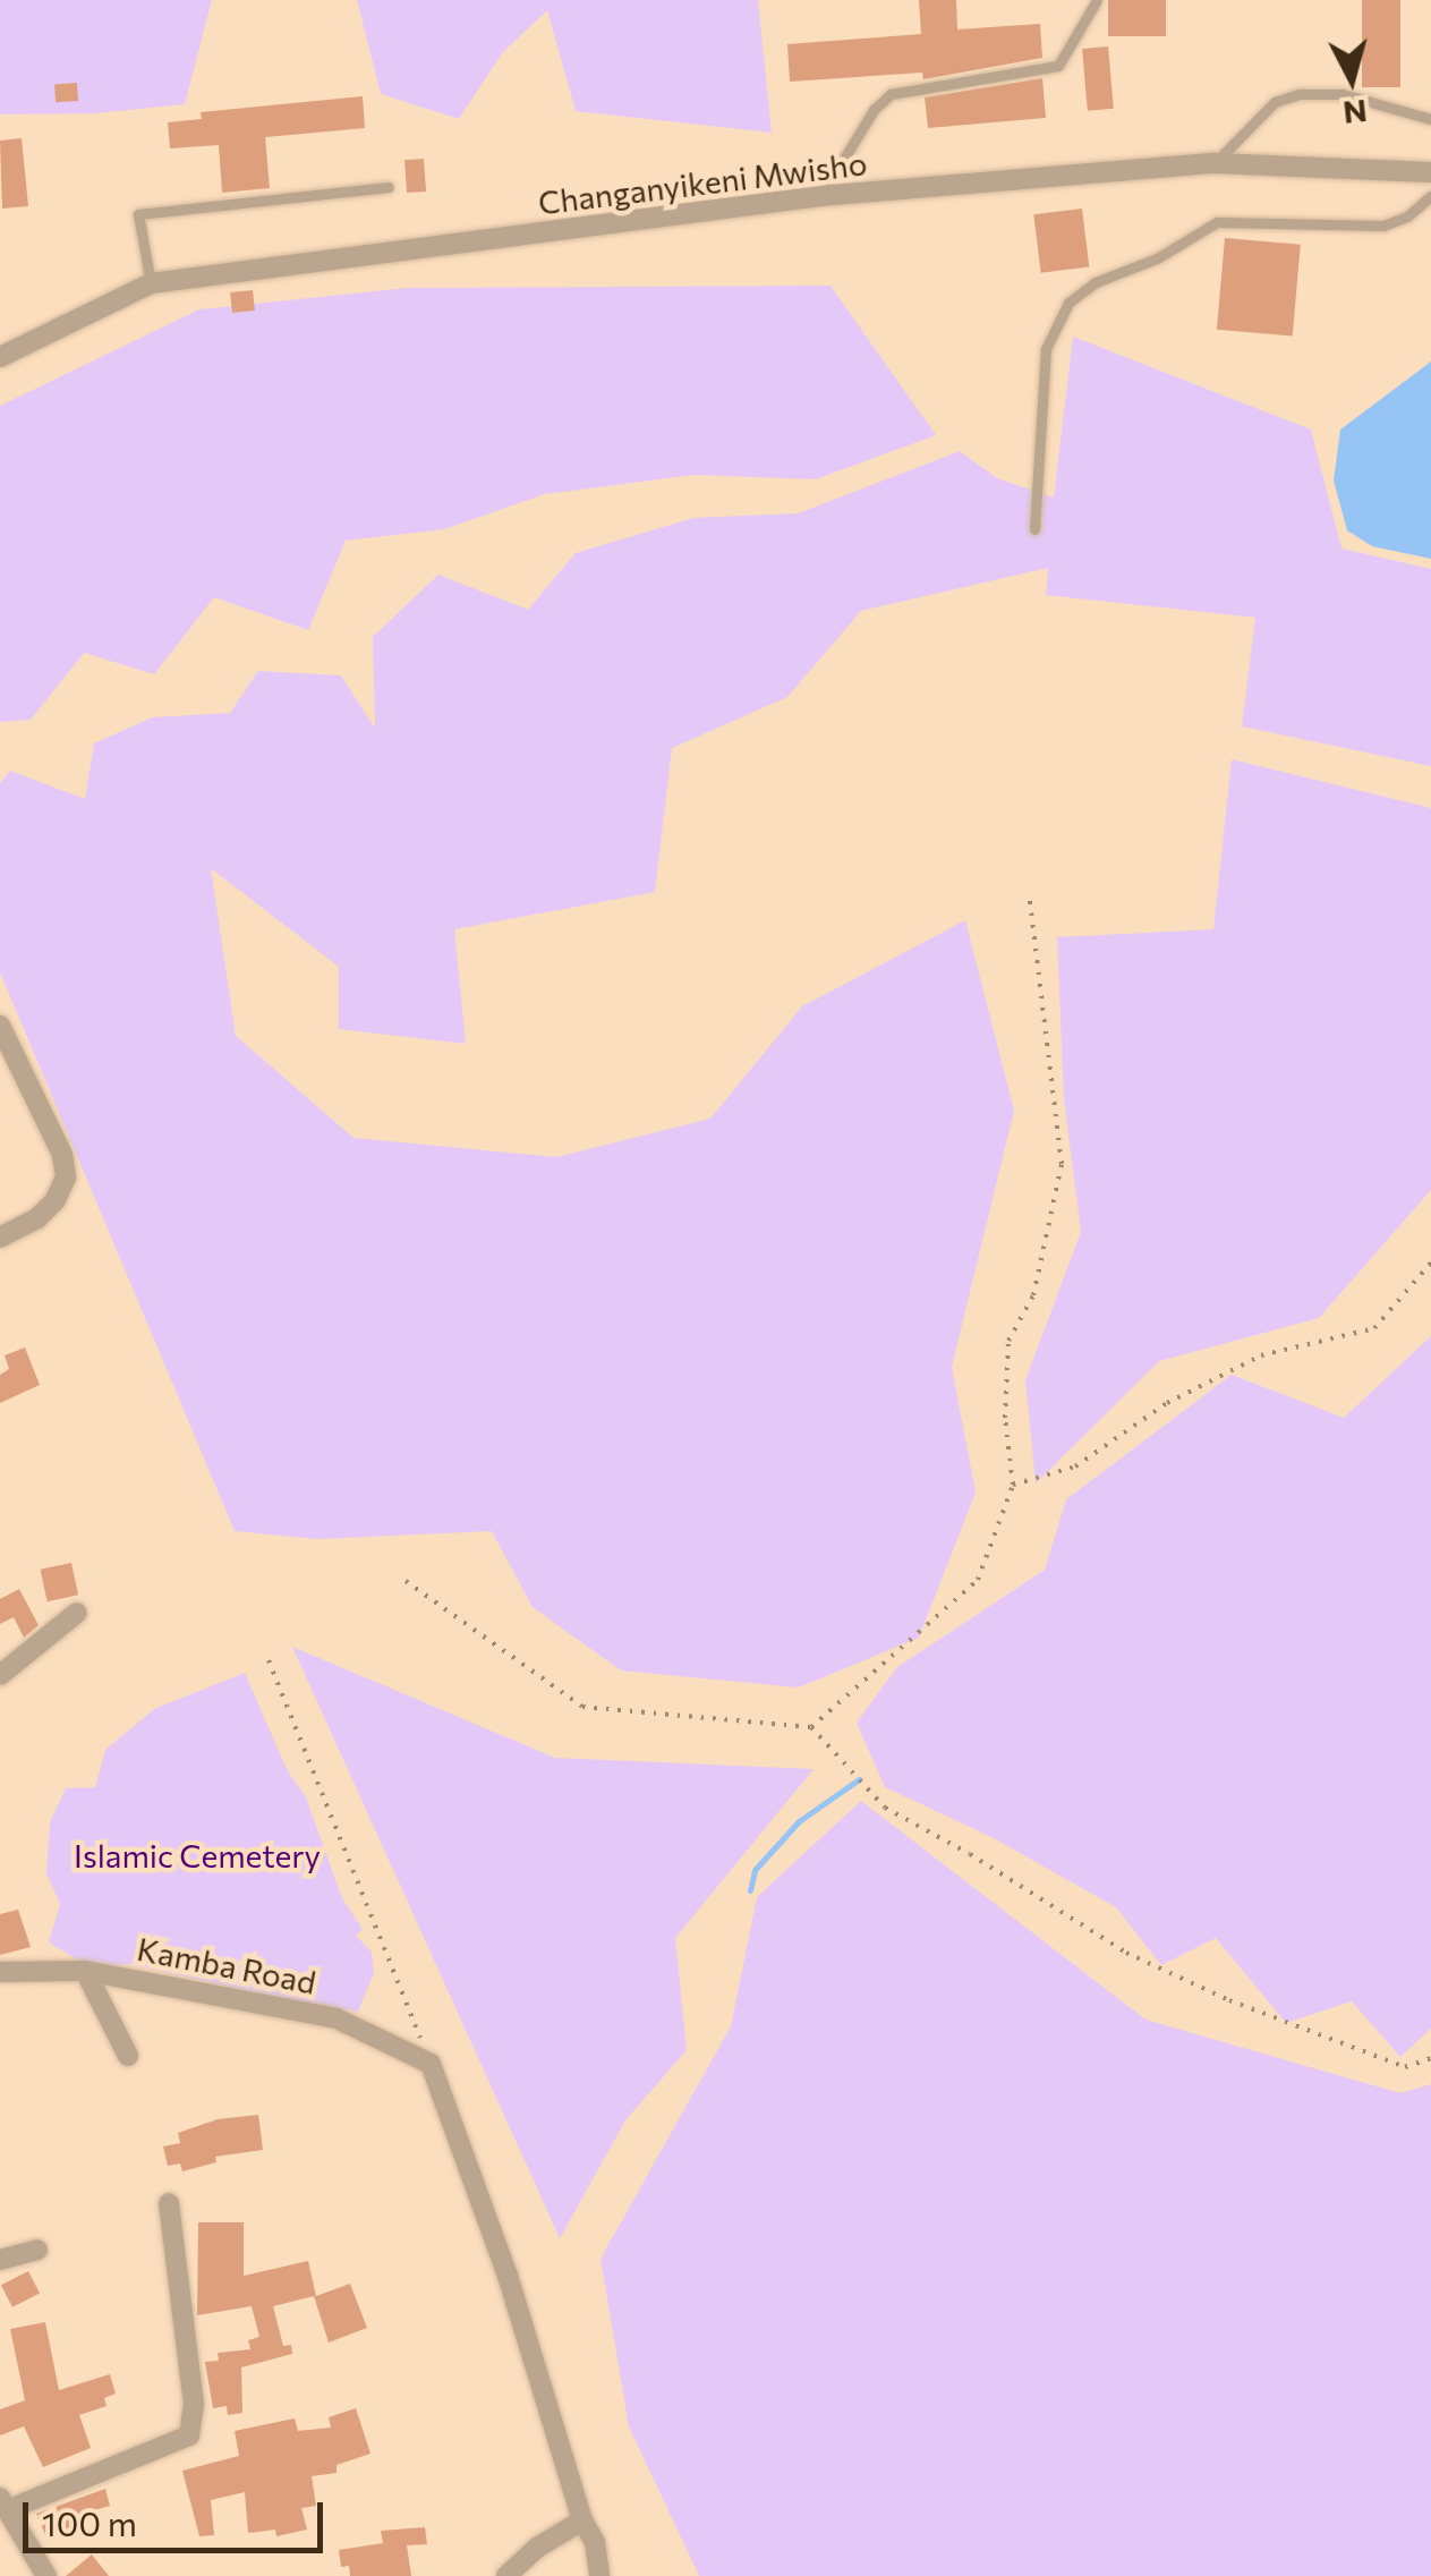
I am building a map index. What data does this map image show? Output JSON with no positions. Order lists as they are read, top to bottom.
{
  "streets": {
    "street": ["Changanyikeni Mwisho", "Kamba Road"]
  },
  "parks": ["Islamic Cemetery"],
  "scale_bar": "100 m",
  "north": "bottom"
}
